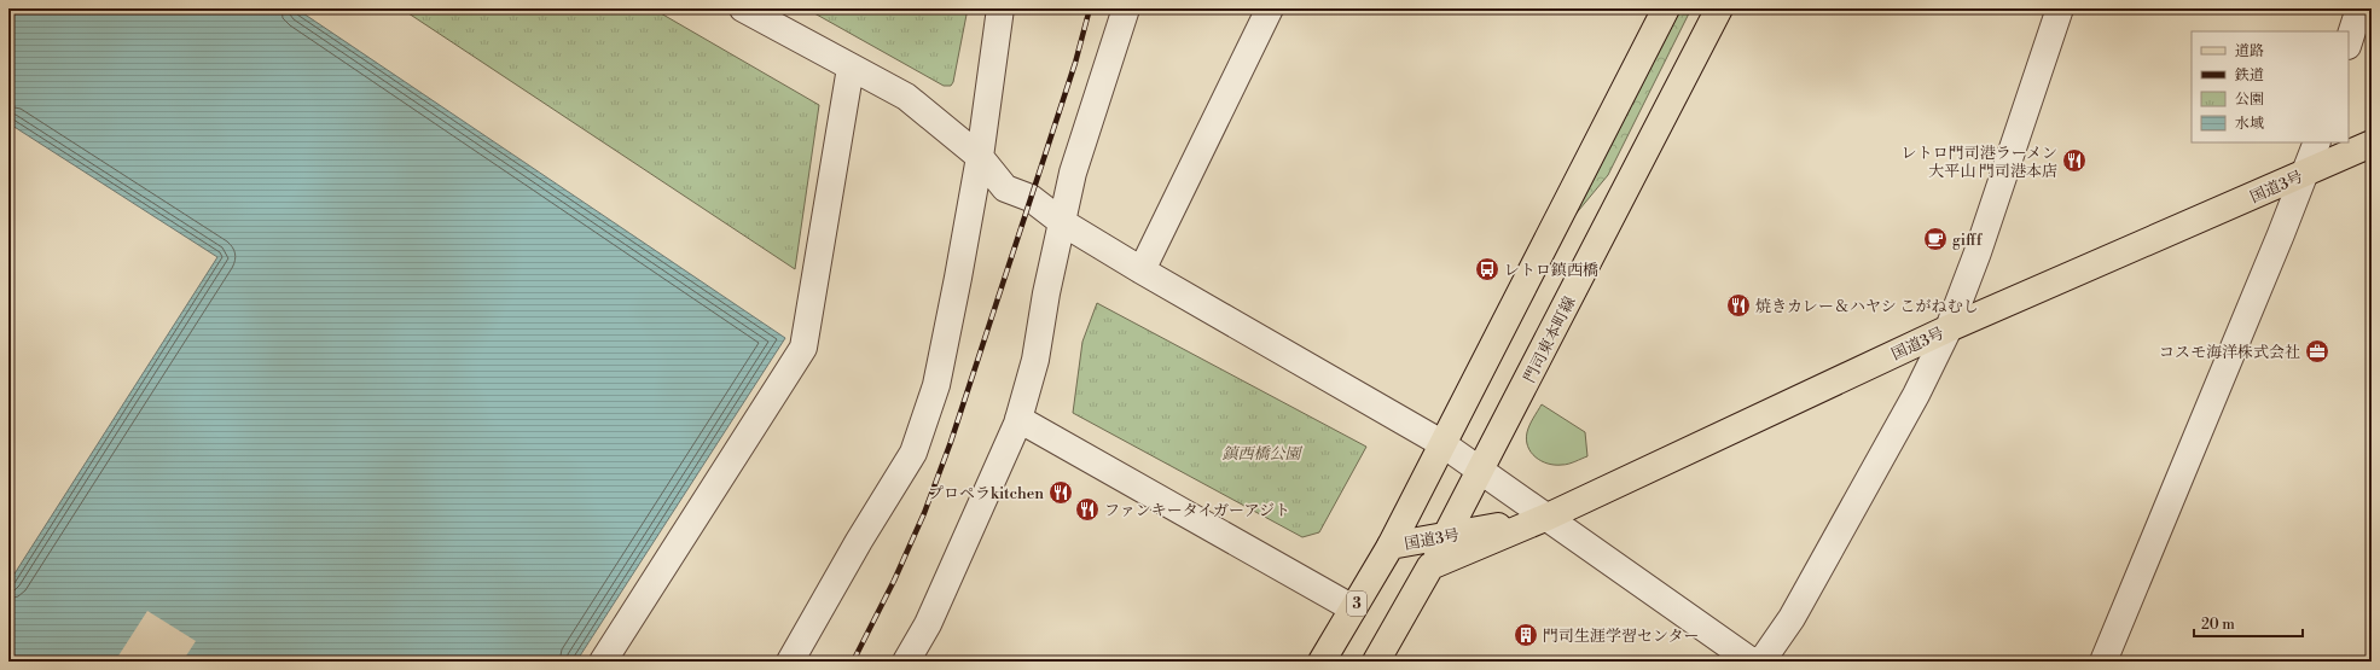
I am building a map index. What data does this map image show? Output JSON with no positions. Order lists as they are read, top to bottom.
{
  "streets": {
    "main road": ["国道3号", "門司東本町線", "3"]
  },
  "crossings": [
    ["国道3号", "門司東本町線"]
  ],
  "parks": ["鎮西橋公園"],
  "places": {
    "restaurant": [
      "レトロ門司港ラーメン 大平山 門司港本店",
      "焼きカレー＆ハヤシ こがねむし",
      "プロペラkitchen",
      "ファンキータイガーアジト"
    ],
    "cafe": ["gifff"],
    "bus stop": ["レトロ鎮西橋"],
    "office": ["コスモ海洋株式会社"],
    "building": ["門司生涯学習センター"]
  },
  "legend": [
    "道路",
    "鉄道",
    "公園",
    "水域"
  ],
  "scale_bar": "20 m"
}
